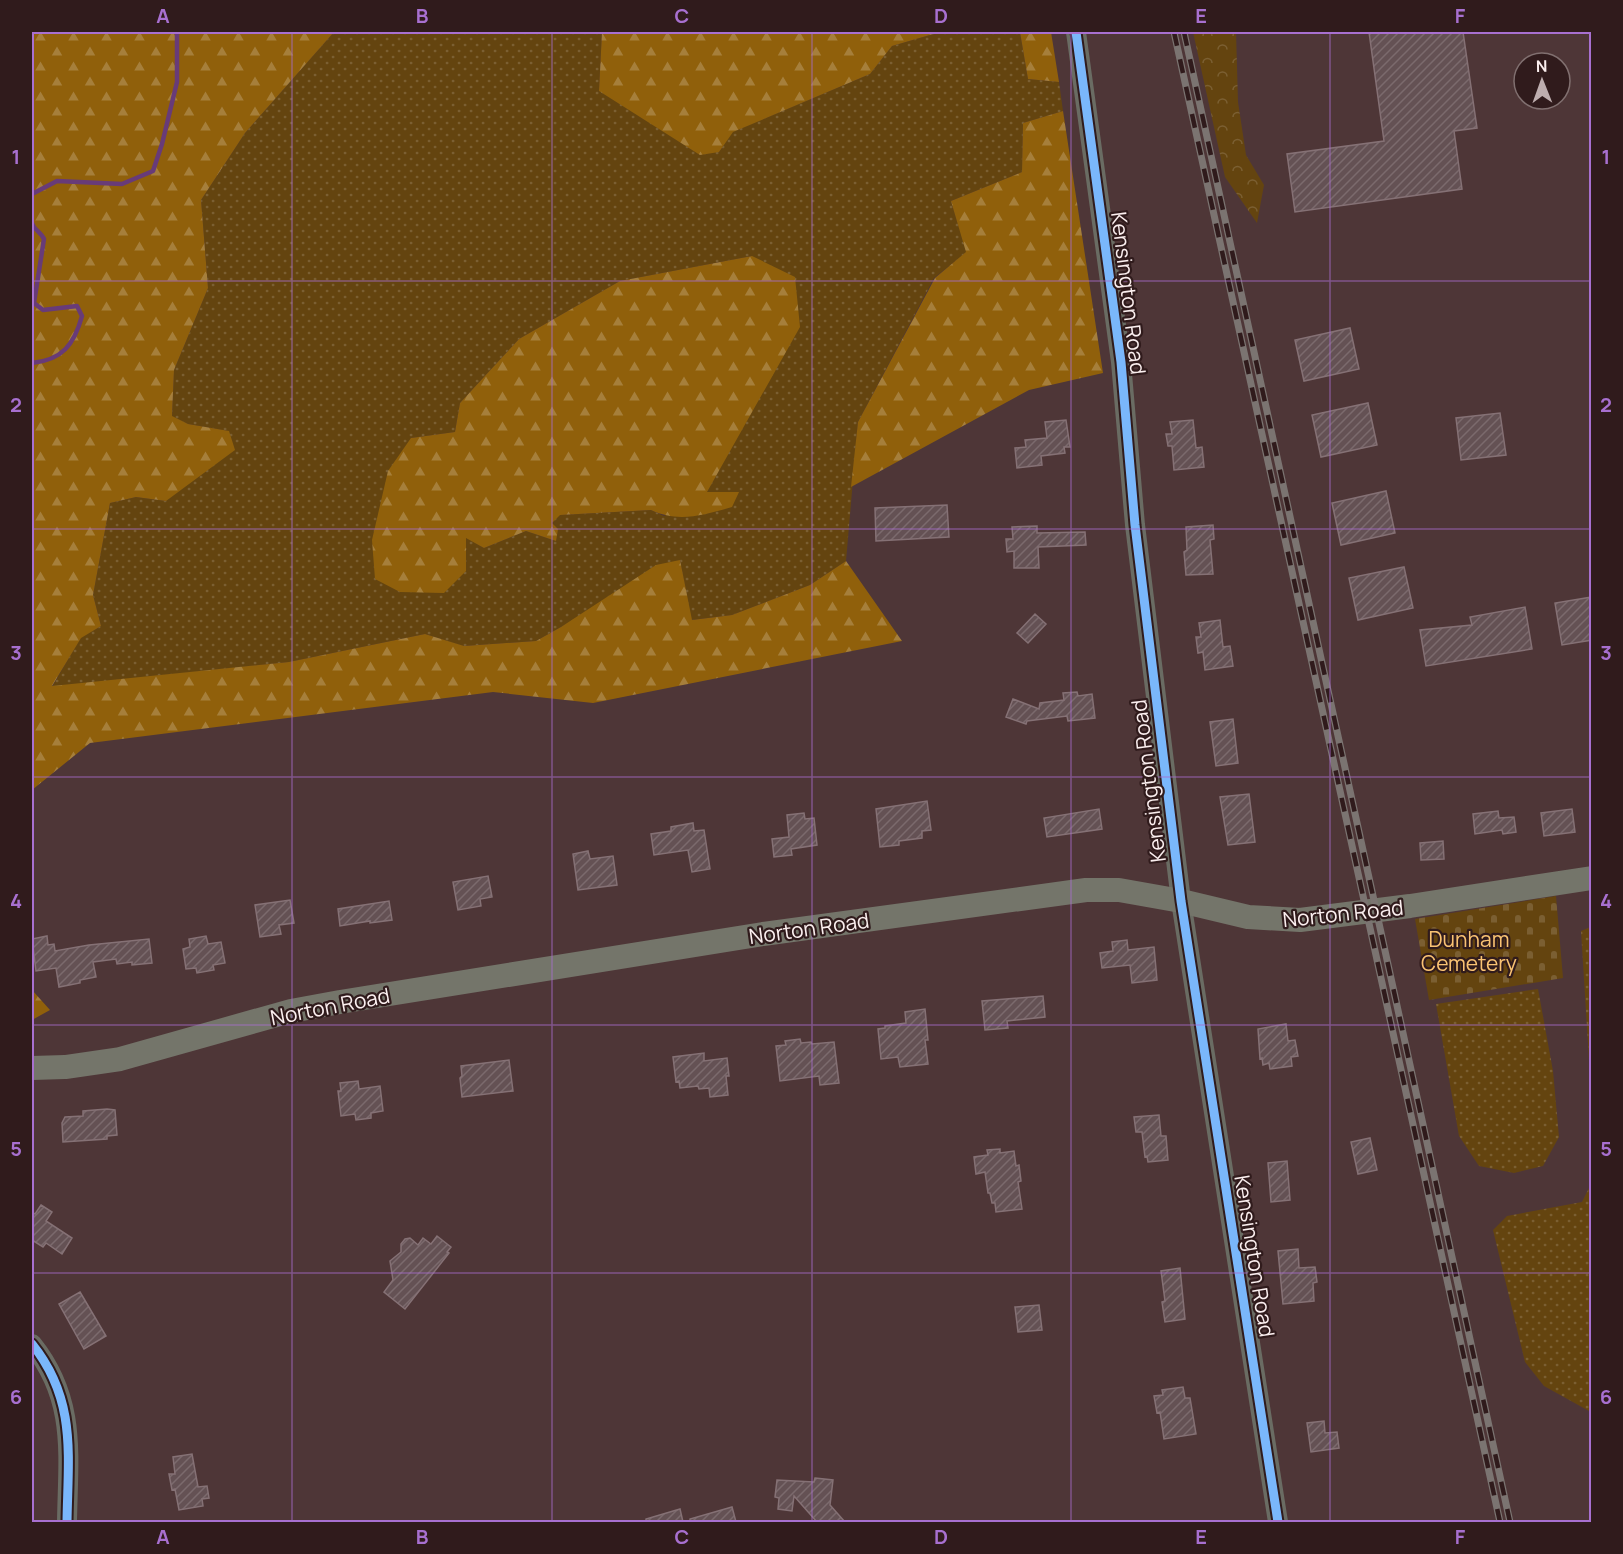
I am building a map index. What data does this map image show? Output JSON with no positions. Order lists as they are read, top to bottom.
{
  "streets": {
    "main road": ["Norton Road"],
    "street": ["Kensington Road"]
  },
  "crossings": [
    ["Kensington Road", "Norton Road"]
  ],
  "parks": ["Dunham Cemetery"],
  "north": "top",
  "grid": {
    "columns": [
      "A",
      "B",
      "C",
      "D",
      "E",
      "F"
    ],
    "rows": [
      "1",
      "2",
      "3",
      "4",
      "5",
      "6"
    ]
  }
}
